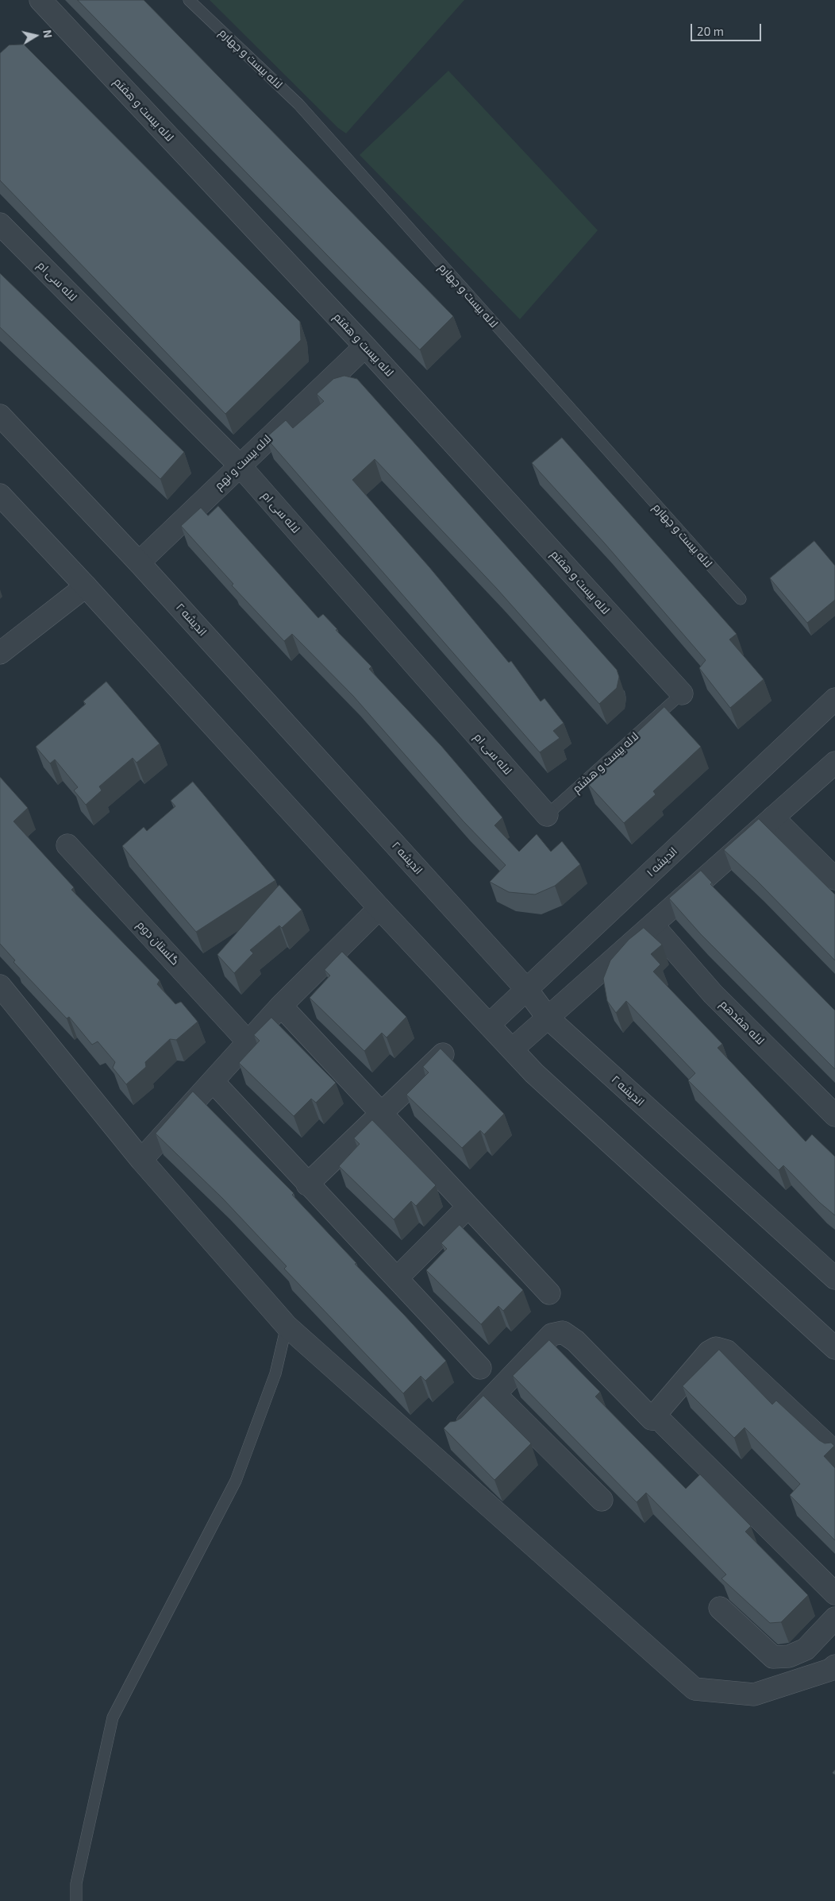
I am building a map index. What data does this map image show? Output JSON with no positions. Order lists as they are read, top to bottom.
{
  "streets": {
    "street": [
      "لاله بیست و هفتم",
      "لاله سی ام",
      "لاله بیست و نهم",
      "اندیشه ۲",
      "اندیشه ۱",
      "گلستان دوم",
      "لاله هفدهم"
    ],
    "lane": ["لاله بیست و چهارم", "لاله بیست و هشتم"]
  },
  "crossings": [
    ["لاله بیست و هفتم", "لاله بیست و نهم"],
    ["لاله بیست و هفتم", "لاله بیست و هشتم"],
    ["لاله سی ام", "لاله بیست و نهم"],
    ["لاله سی ام", "لاله بیست و هشتم"],
    ["لاله بیست و نهم", "اندیشه ۲"],
    ["اندیشه ۲", "اندیشه ۱"]
  ],
  "scale_bar": "20 m",
  "north": "right"
}
